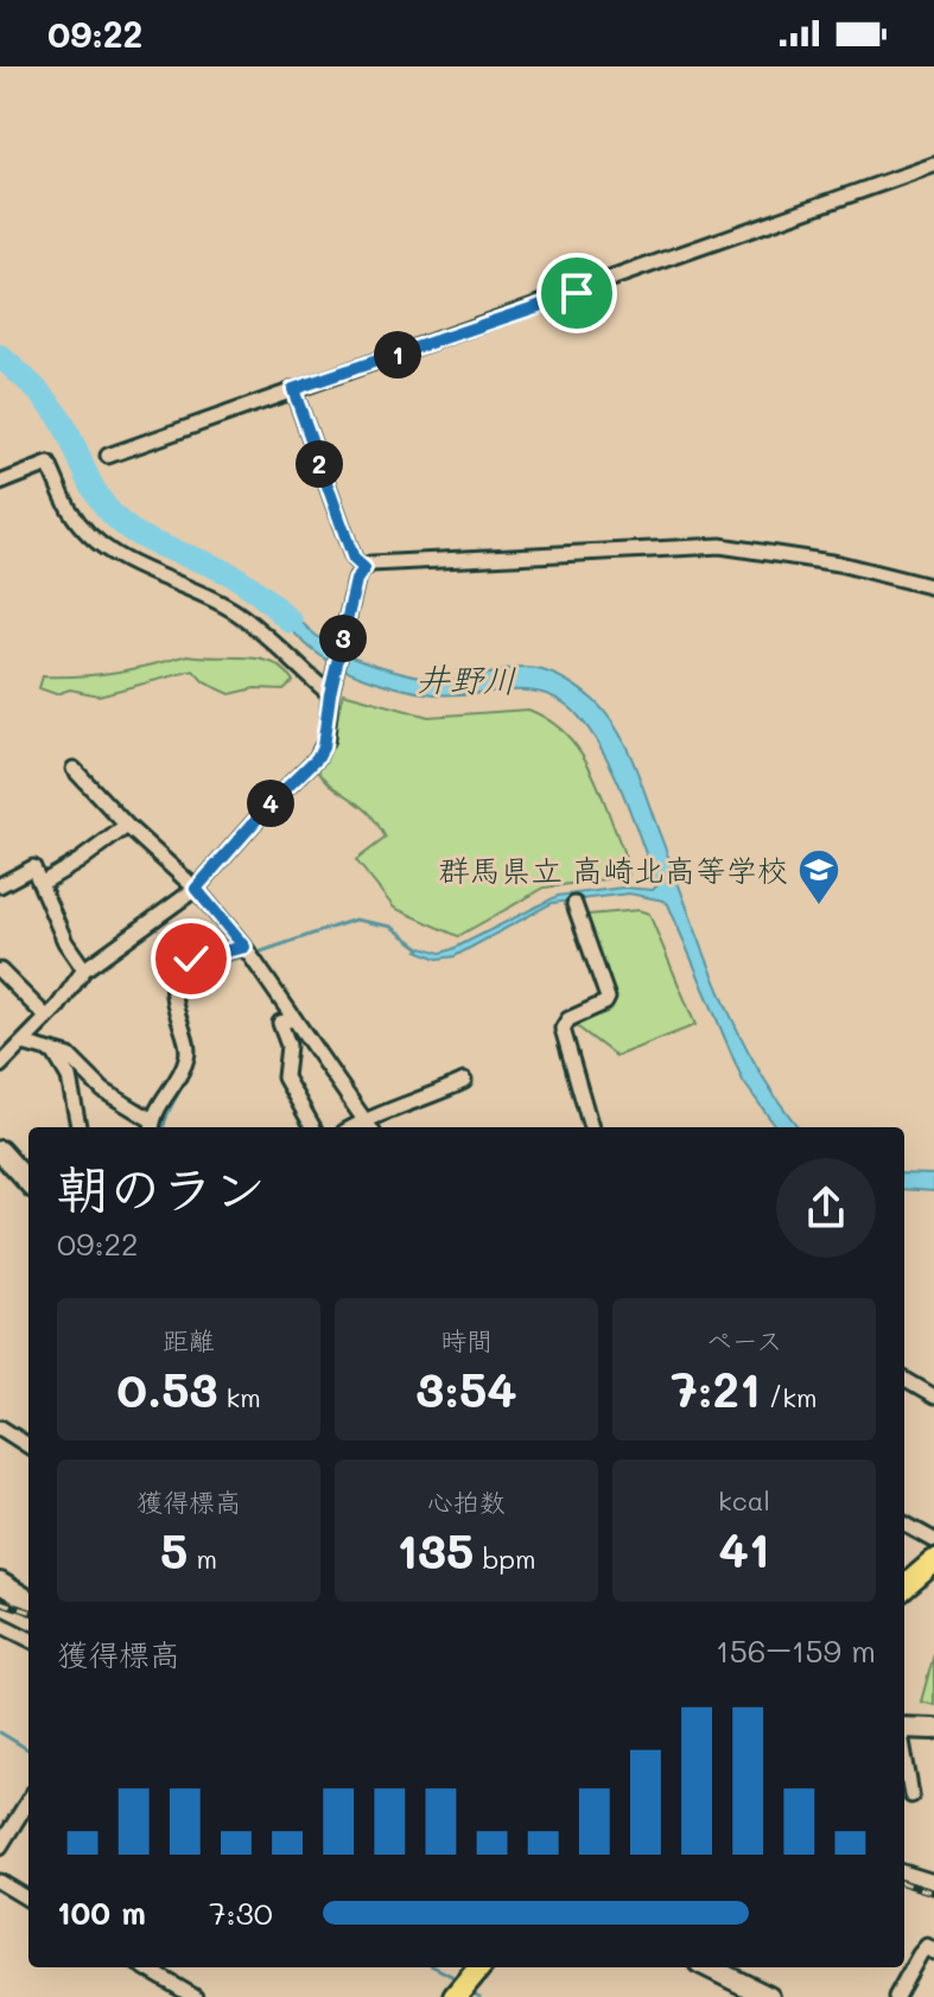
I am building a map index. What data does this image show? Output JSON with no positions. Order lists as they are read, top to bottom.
{
  "water": ["井野川"],
  "places": {
    "school or university": ["群馬県立 高崎北高等学校"]
  },
  "page": {
    "status": "09:22",
    "pins": [
      "1",
      "2",
      "3",
      "4"
    ],
    "heading": ["朝のラン", "09:22"],
    "stats": [
      ["距離", "0.53 km"],
      ["時間", "3:54"],
      ["ペース", "7:21 /km"],
      ["獲得標高", "5 m"],
      ["心拍数", "135 bpm"],
      ["kcal", "41"]
    ],
    "chart": ["獲得標高", "156–159 m"],
    "list": [
      {
        "name": "100 m",
        "note": "7:30"
      }
    ]
  }
}
